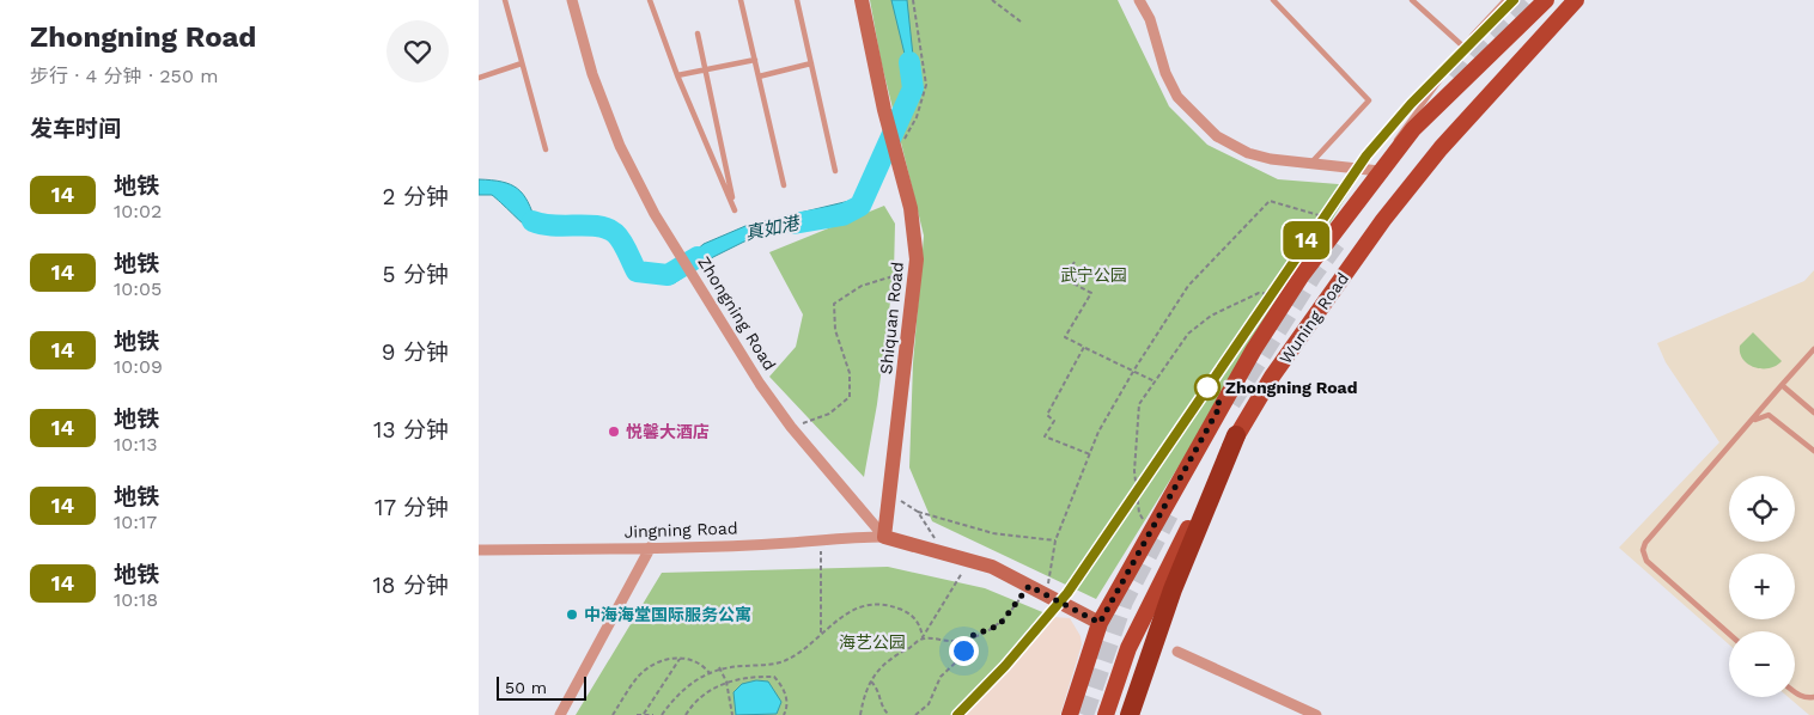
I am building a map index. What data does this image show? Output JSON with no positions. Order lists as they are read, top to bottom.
{
  "streets": {
    "main road": ["Wuning Road"],
    "street": ["Zhongning Road", "Shiquan Road", "Jingning Road"]
  },
  "crossings": [
    ["Zhongning Road", "Shiquan Road"],
    ["Zhongning Road", "Jingning Road"],
    ["Shiquan Road", "Jingning Road"]
  ],
  "water": ["真如港"],
  "parks": ["武宁公园", "海艺公园"],
  "places": ["Zhongning Road", "悦馨大酒店", "中海海堂国际服务公寓"],
  "lines": ["metro line 14"],
  "scale_bar": "50 m",
  "page": {
    "heading": [
      ["Zhongning Road", "步行 · 4 分钟 · 250 m"],
      "发车时间"
    ],
    "on_map": "14",
    "list": [
      {
        "mark": "14",
        "name": "地铁",
        "note": "10:02",
        "value": "2 分钟"
      },
      {
        "mark": "14",
        "name": "地铁",
        "note": "10:05",
        "value": "5 分钟"
      },
      {
        "mark": "14",
        "name": "地铁",
        "note": "10:09",
        "value": "9 分钟"
      },
      {
        "mark": "14",
        "name": "地铁",
        "note": "10:13",
        "value": "13 分钟"
      },
      {
        "mark": "14",
        "name": "地铁",
        "note": "10:17",
        "value": "17 分钟"
      },
      {
        "mark": "14",
        "name": "地铁",
        "note": "10:18",
        "value": "18 分钟"
      }
    ],
    "map_buttons": ["+", "−"],
    "scale": "50 m"
  }
}
